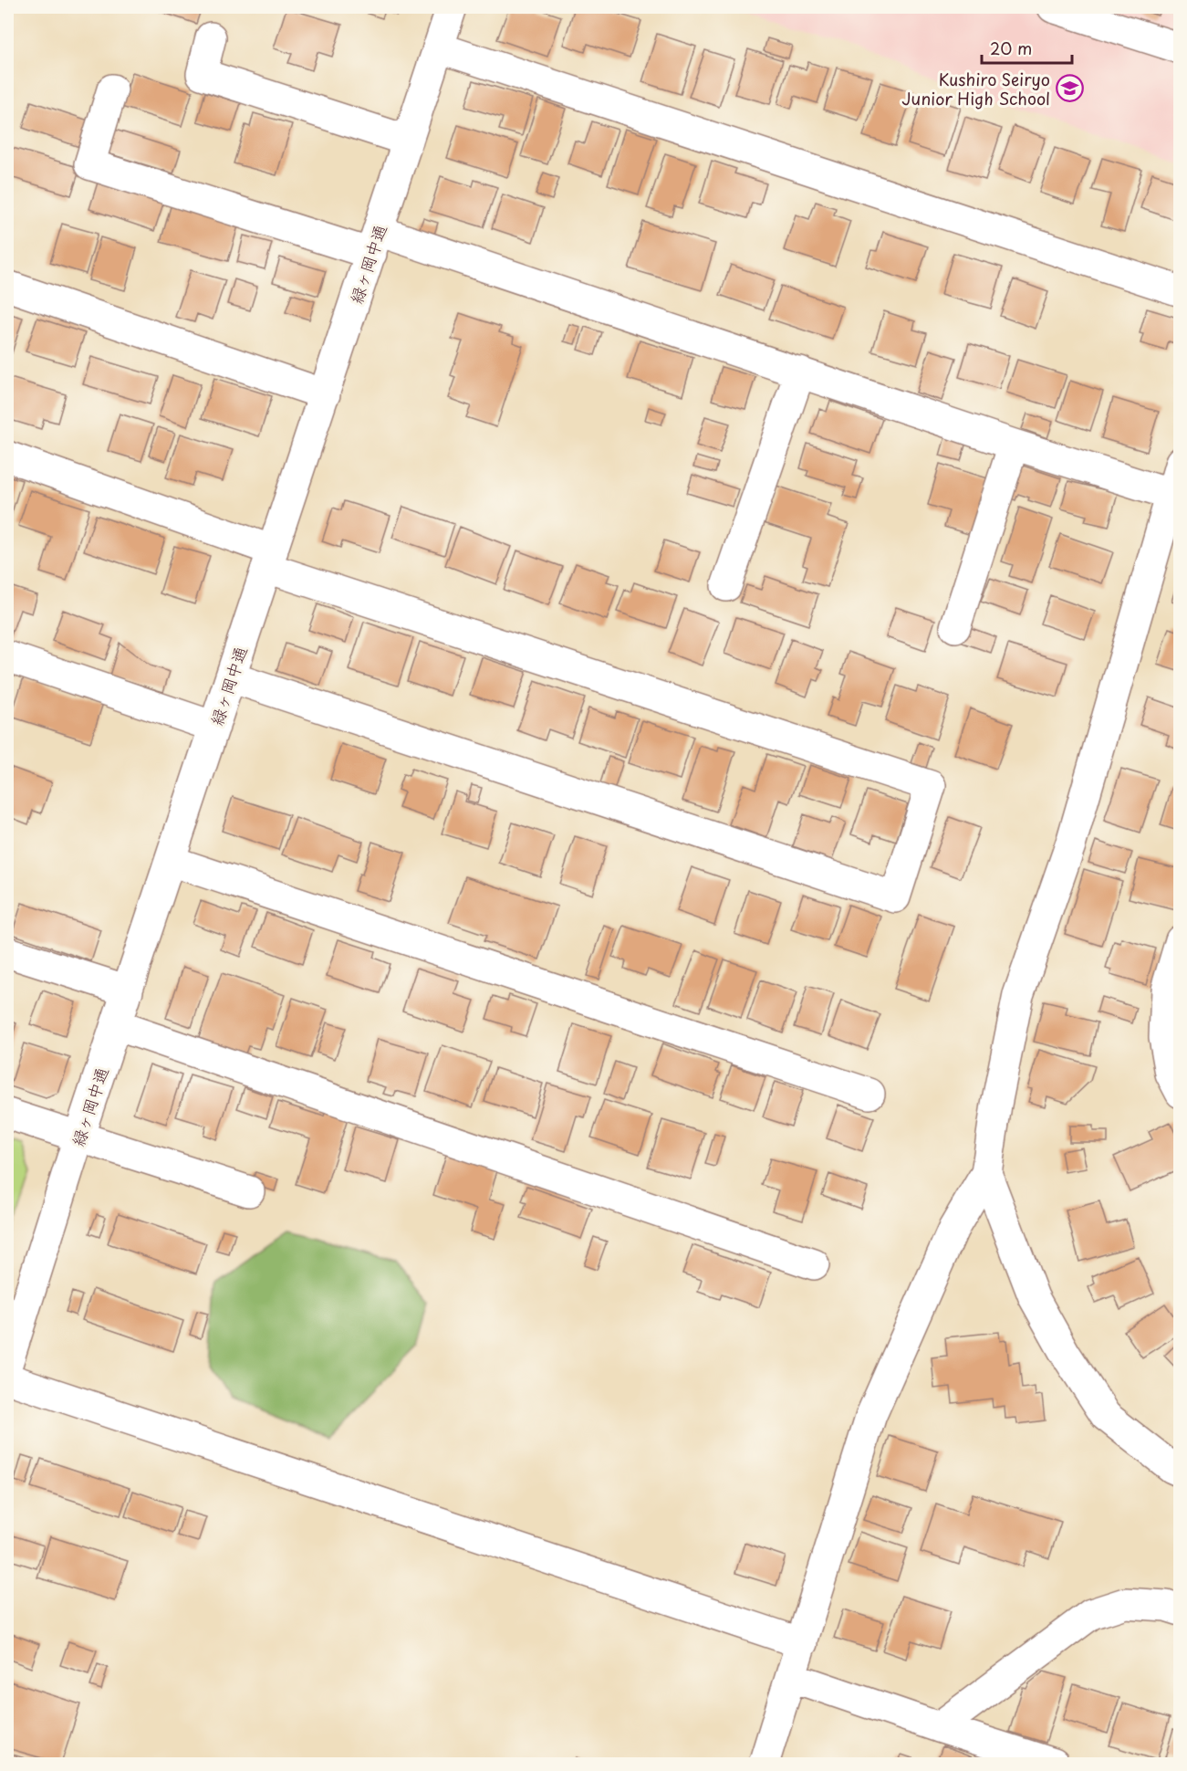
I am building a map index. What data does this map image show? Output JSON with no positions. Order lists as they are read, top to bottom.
{
  "streets": {
    "street": ["緑ヶ岡中通"]
  },
  "places": {
    "school or university": ["Kushiro Seiryo Junior High School"]
  },
  "scale_bar": "20 m"
}
